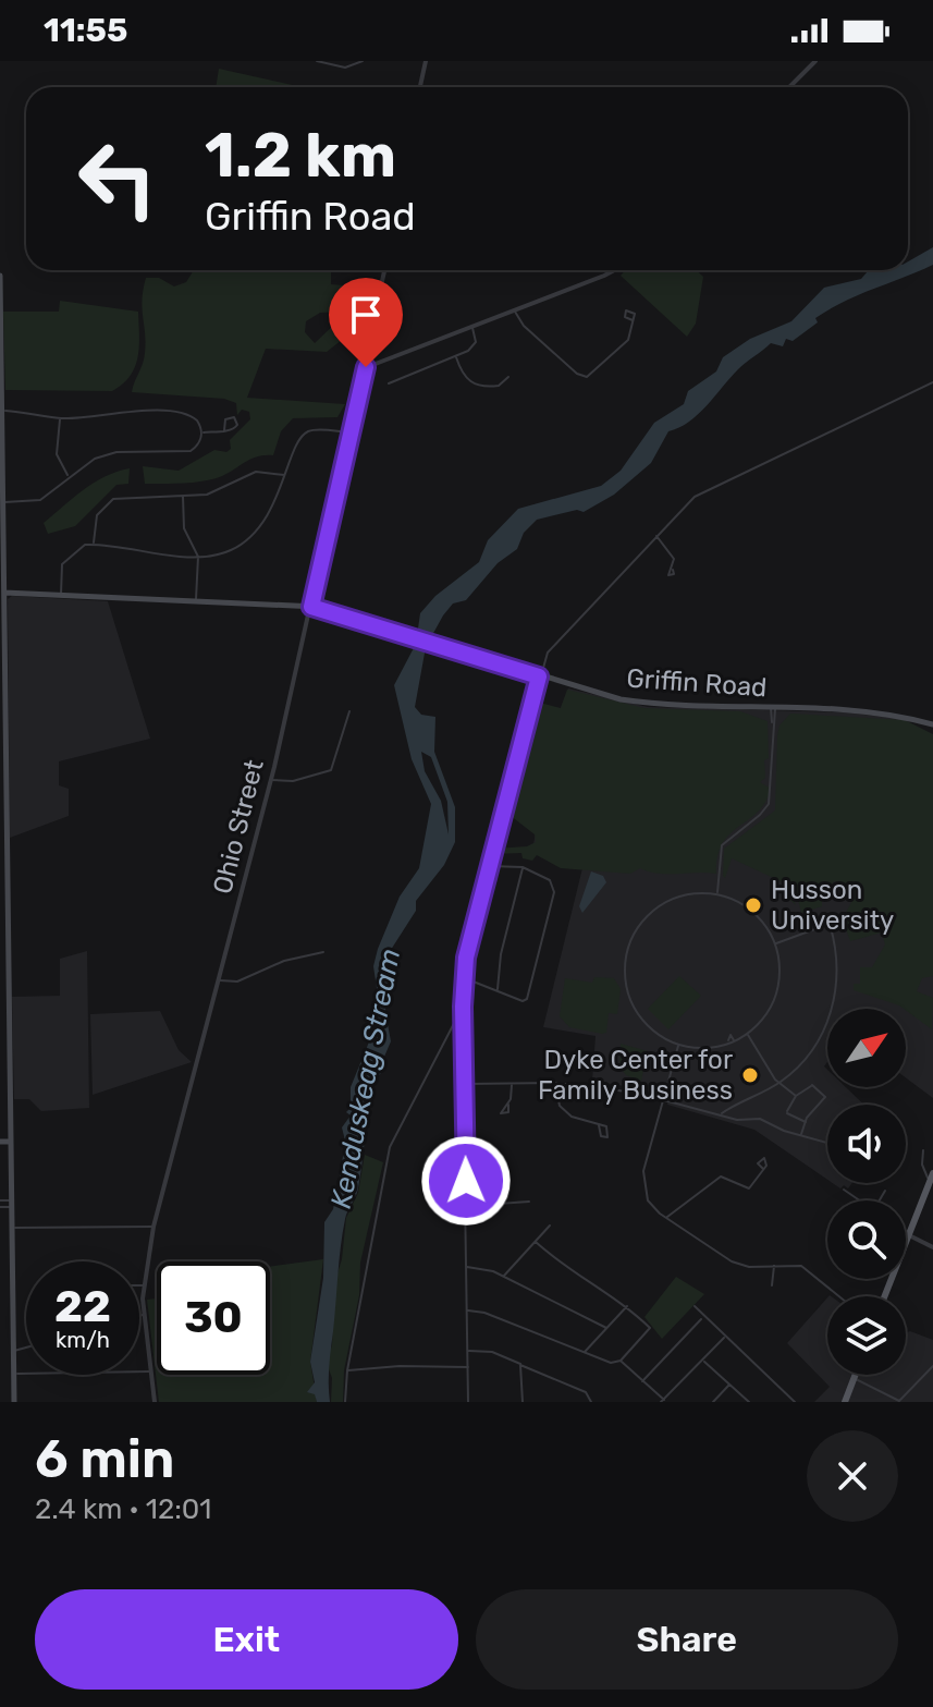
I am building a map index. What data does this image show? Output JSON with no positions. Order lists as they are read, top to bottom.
{
  "streets": {
    "main road": ["Griffin Road"],
    "street": ["Ohio Street"]
  },
  "crossings": [
    ["Griffin Road", "Ohio Street"]
  ],
  "water": ["Kenduskeag Stream"],
  "places": ["Husson University", "Dyke Center for Family Business"],
  "north": "top right",
  "page": {
    "status": "11:55",
    "turn": ["1.2 km", "Griffin Road"],
    "speed": "22 km/h",
    "limit": "30",
    "heading": ["6 min", "2.4 km · 12:01"],
    "buttons": ["Exit", "Share"]
  }
}
